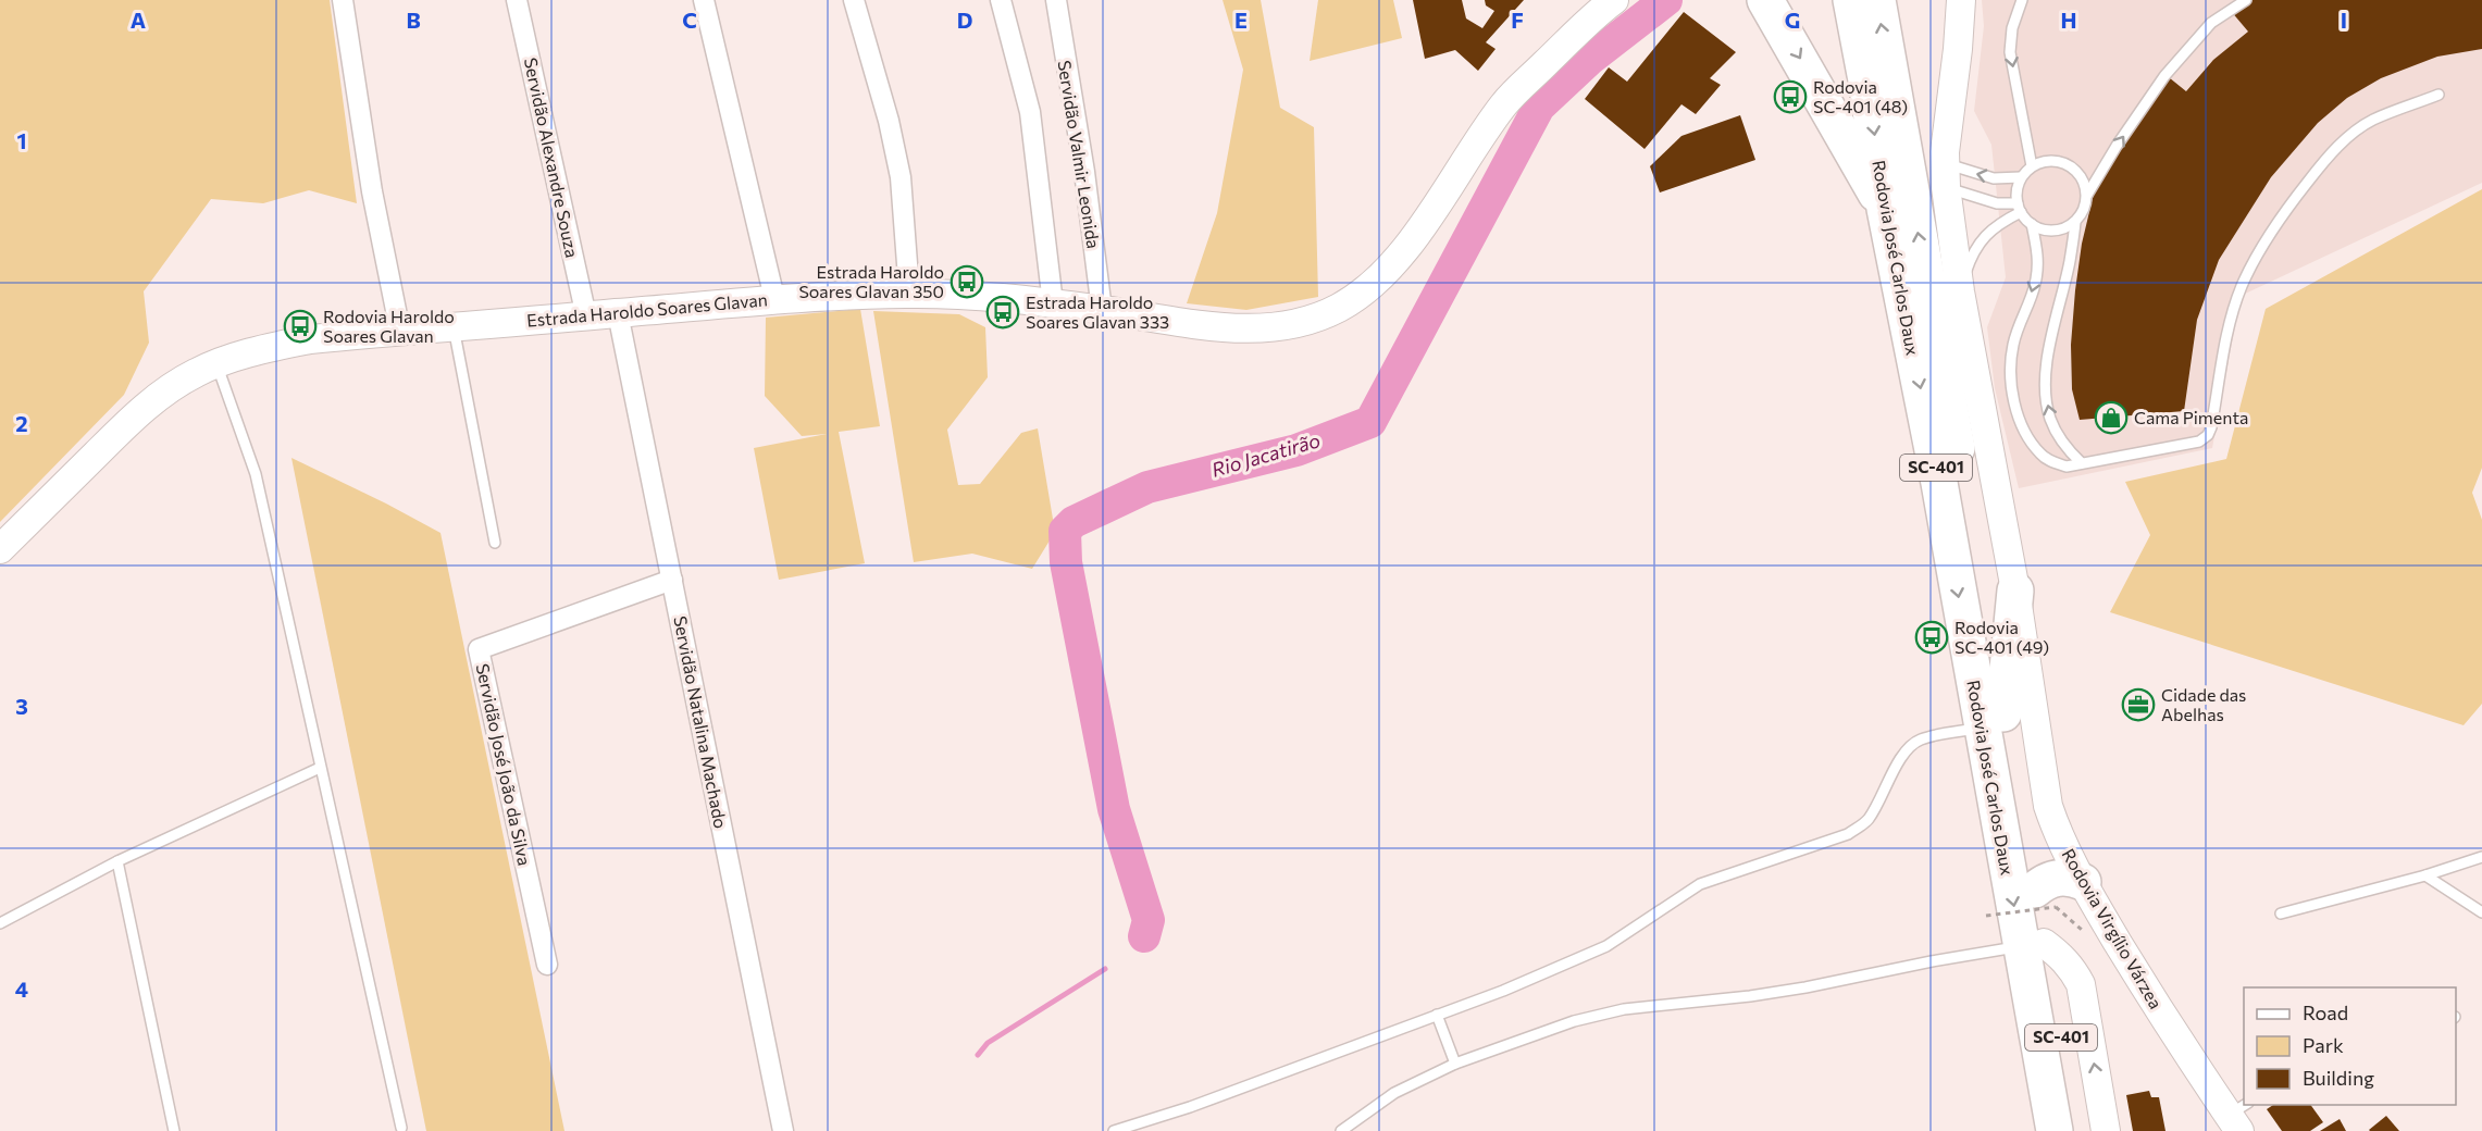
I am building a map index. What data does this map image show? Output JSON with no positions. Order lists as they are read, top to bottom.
{
  "streets": {
    "highway": ["Rodovia José Carlos Daux", "SC-401"],
    "main road": ["Estrada Haroldo Soares Glavan", "Rodovia Virgílio Várzea"],
    "street": [
      "Servidão Valmir Leonida",
      "Servidão Alexandre Souza",
      "Servidão Natalina Machado",
      "Servidão José João da Silva"
    ]
  },
  "crossings": [
    ["Servidão Valmir Leonida", "Estrada Haroldo Soares Glavan"],
    ["Servidão Alexandre Souza", "Estrada Haroldo Soares Glavan"],
    ["Estrada Haroldo Soares Glavan", "Servidão Natalina Machado"],
    ["Servidão Natalina Machado", "Servidão José João da Silva"]
  ],
  "water": ["Rio Jacatirão"],
  "places": {
    "bus stop": [
      "Rodovia SC-401 (48)",
      "Estrada Haroldo Soares Glavan 350",
      "Estrada Haroldo Soares Glavan 333",
      "Rodovia Haroldo Soares Glavan",
      "Rodovia SC-401 (49)"
    ],
    "shop": ["Cama Pimenta"],
    "office": ["Cidade das Abelhas"]
  },
  "legend": ["Road", "Park", "Building"],
  "grid": {
    "columns": [
      "A",
      "B",
      "C",
      "D",
      "E",
      "F",
      "G",
      "H",
      "I"
    ],
    "rows": [
      "1",
      "2",
      "3",
      "4"
    ]
  }
}
